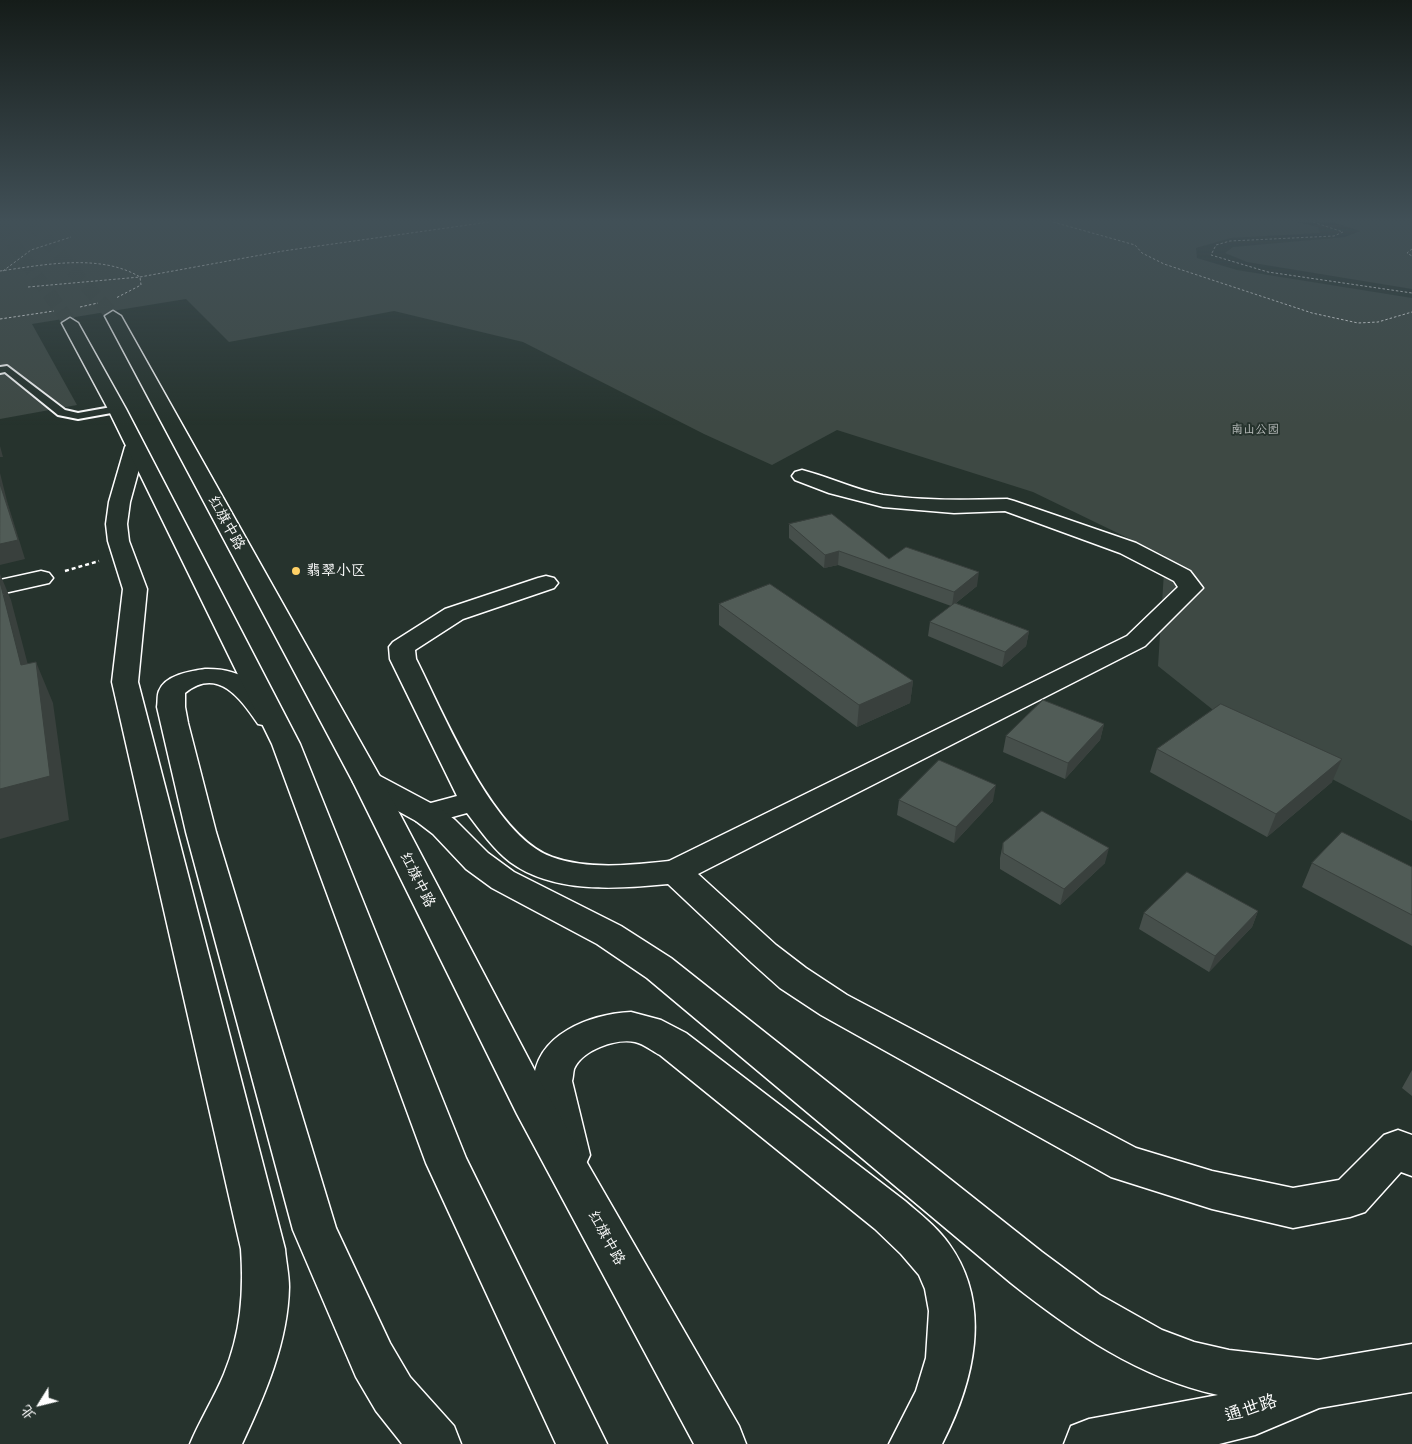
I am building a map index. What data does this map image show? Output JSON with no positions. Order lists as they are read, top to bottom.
{
  "streets": {
    "main road": ["红旗中路", "通世路"]
  },
  "parks": ["南山公园"],
  "places": ["翡翠小区"],
  "north": "bottom left"
}
